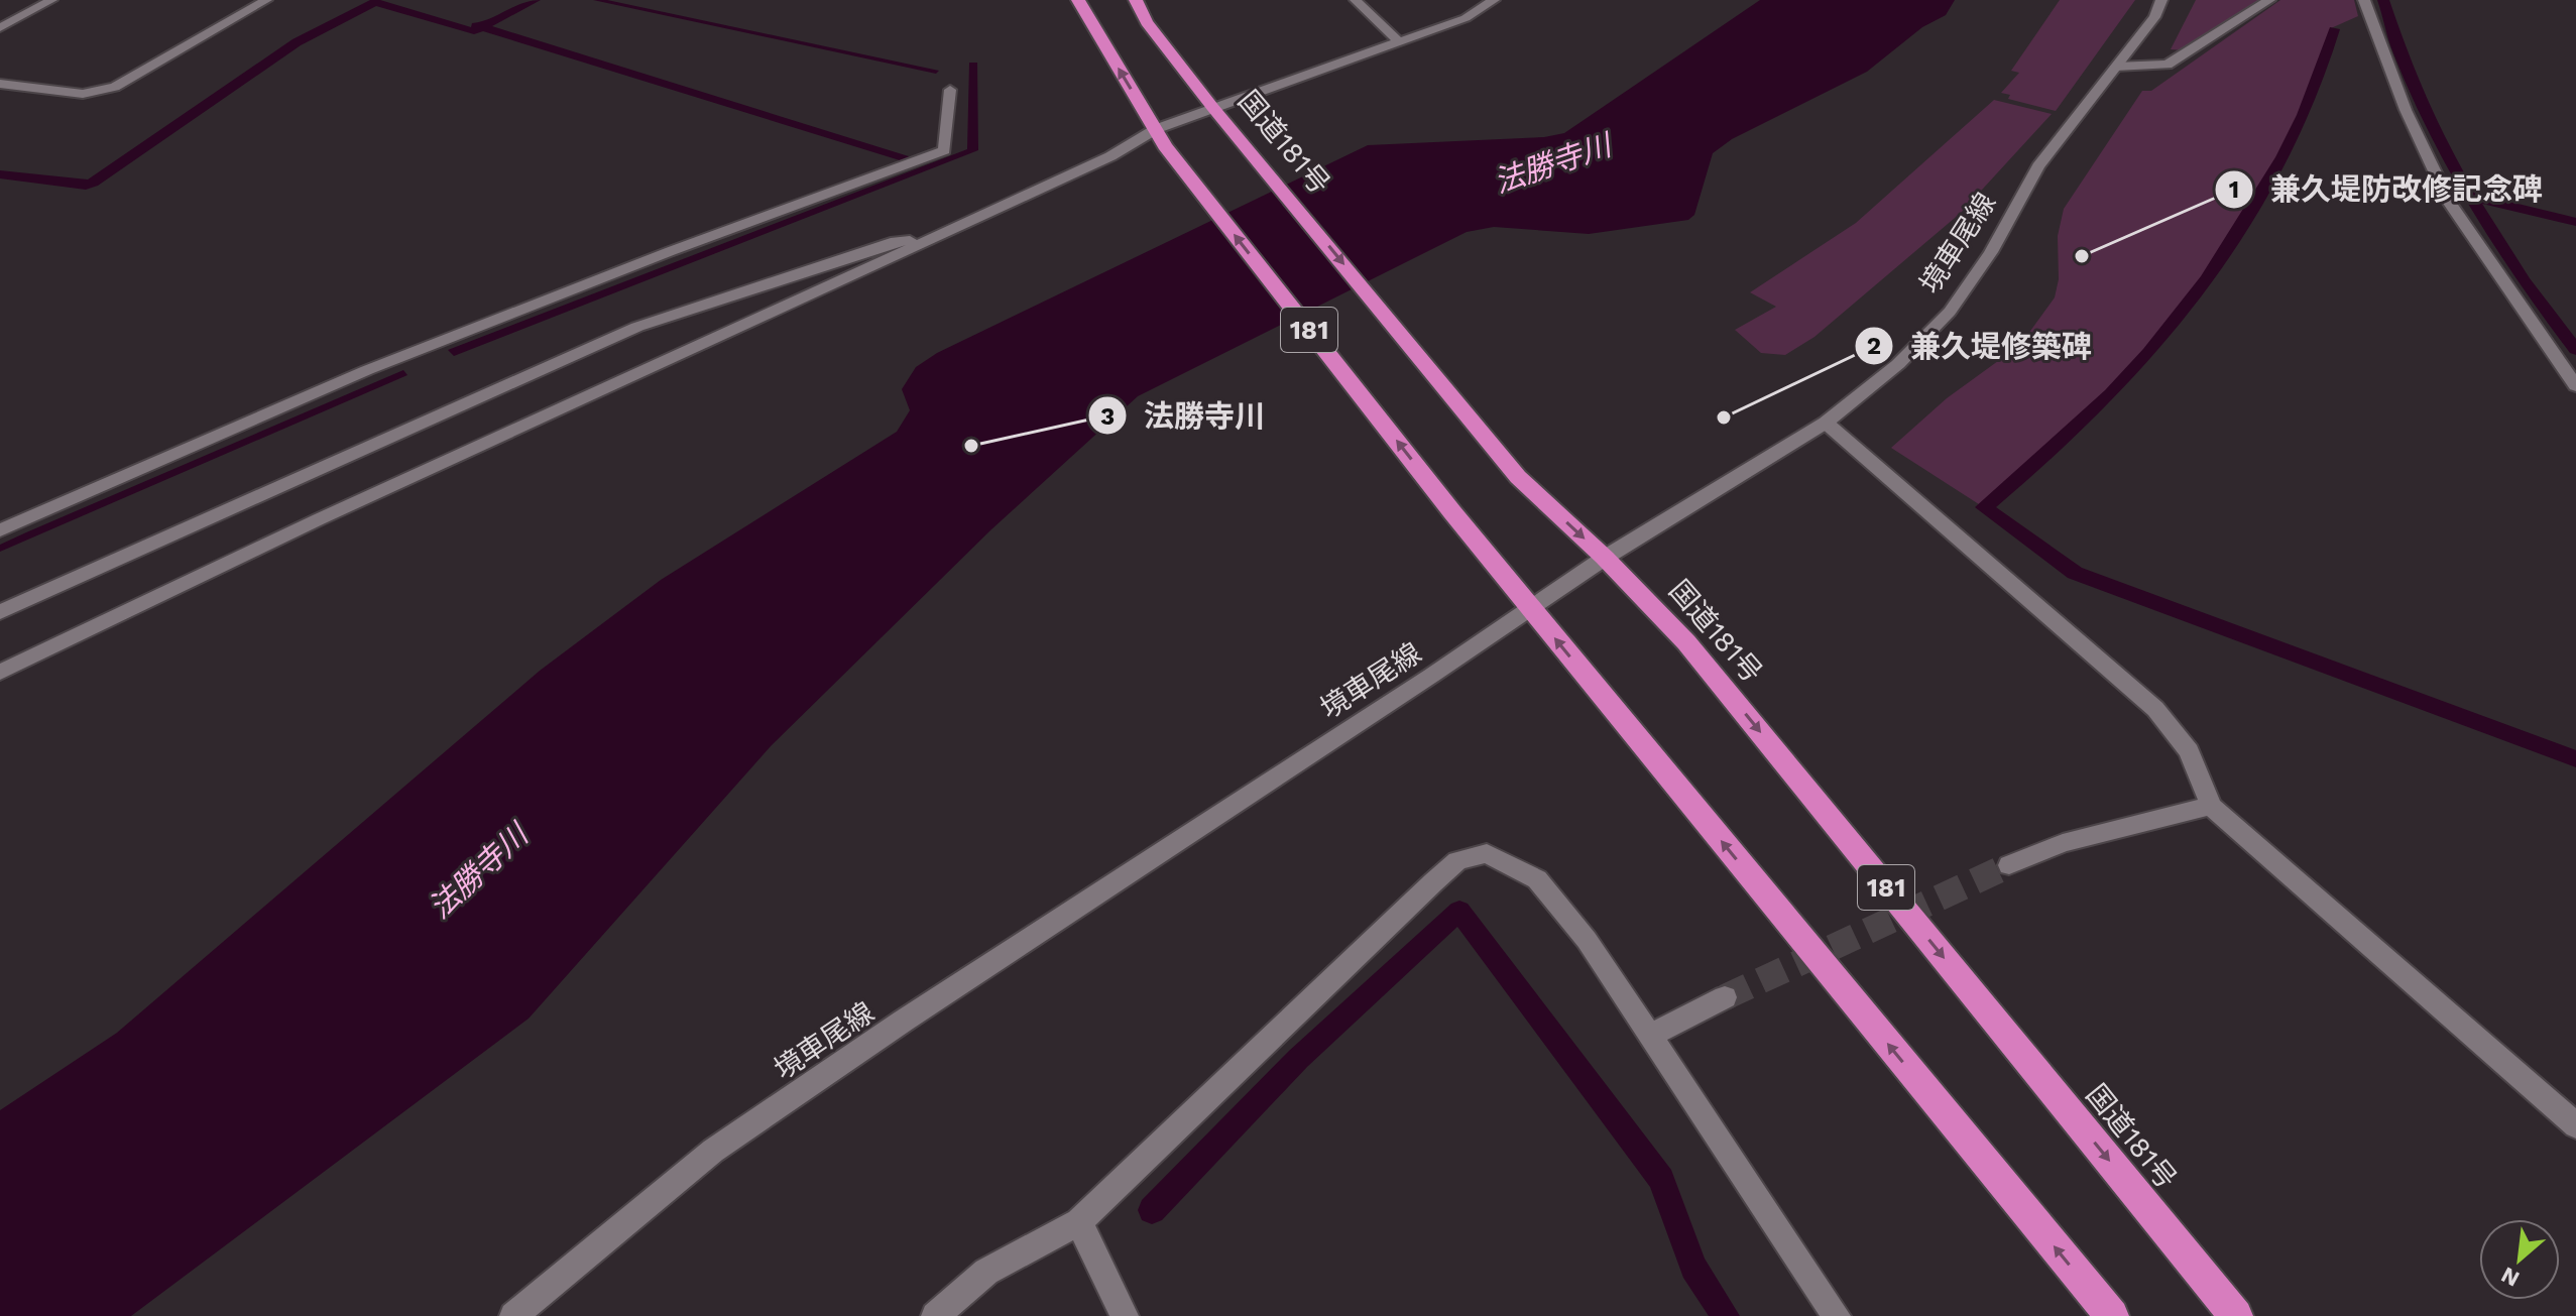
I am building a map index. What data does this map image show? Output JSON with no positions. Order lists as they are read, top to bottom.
{
  "streets": {
    "highway": ["国道181号", "181"],
    "street": ["境車尾線"]
  },
  "crossings": [
    ["国道181号", "境車尾線"],
    ["境車尾線", "181"]
  ],
  "water": ["法勝寺川"],
  "places": ["兼久堤防改修記念碑", "兼久堤修築碑", "法勝寺川"],
  "north": "bottom left"
}
